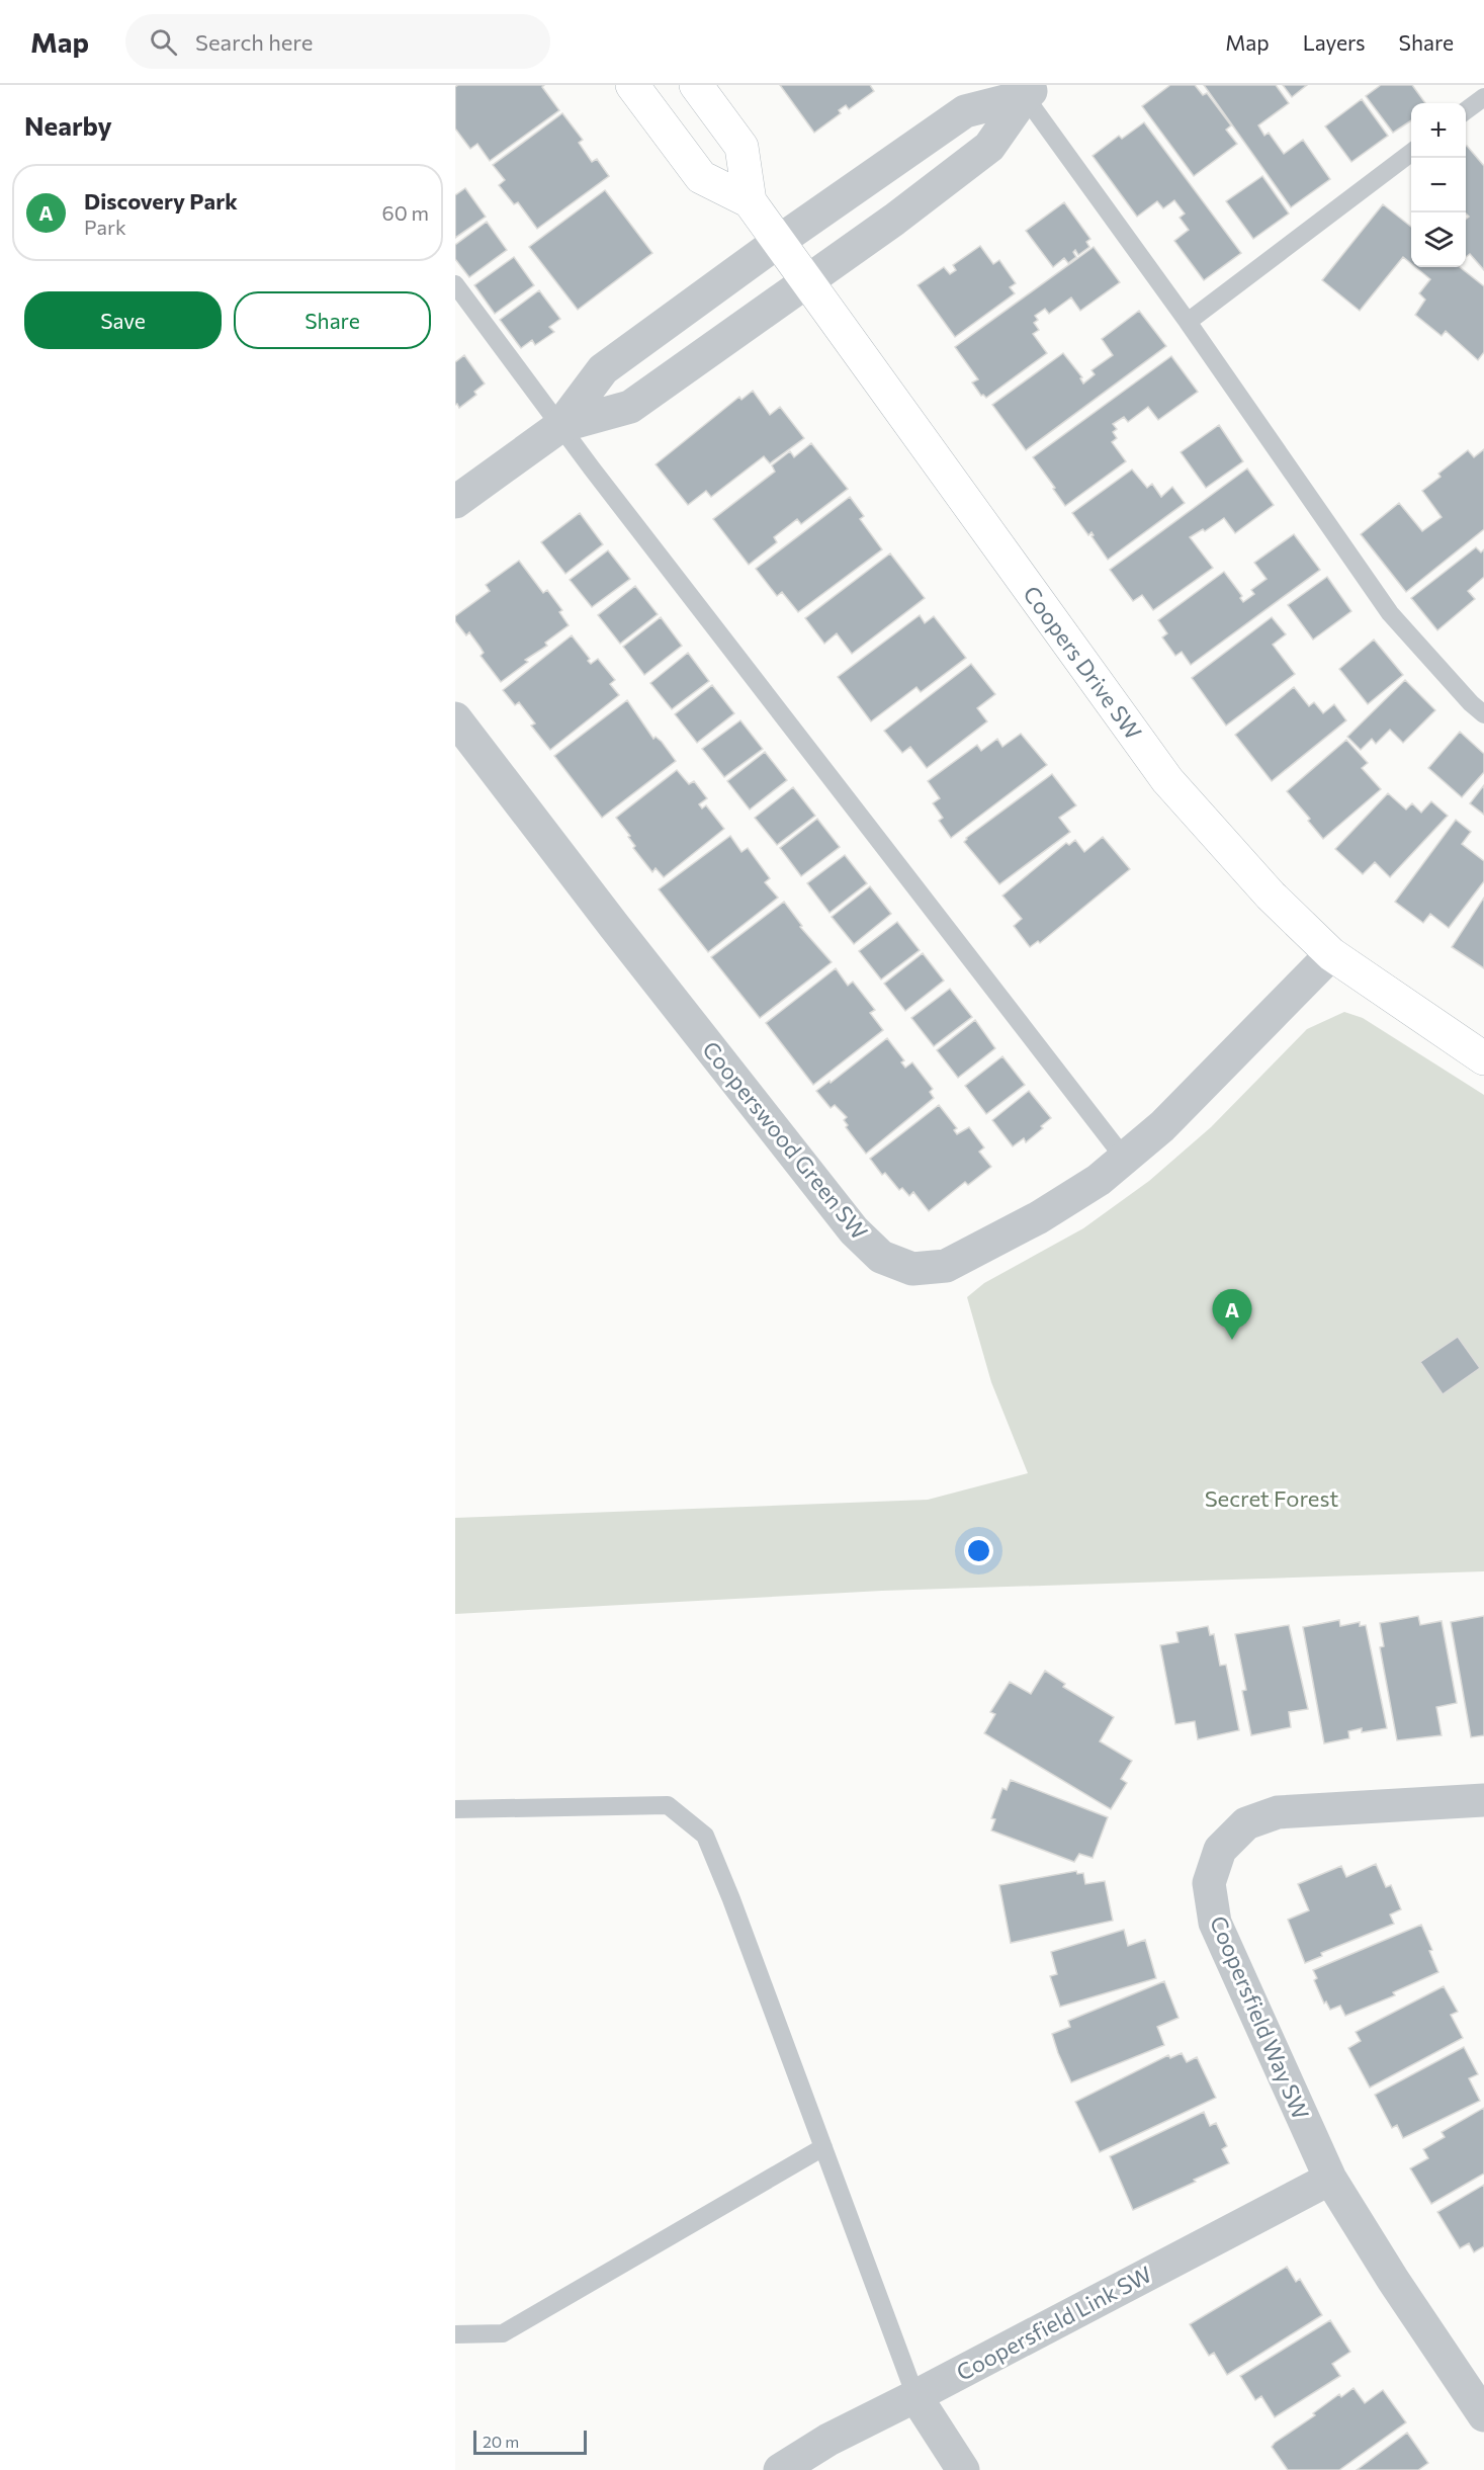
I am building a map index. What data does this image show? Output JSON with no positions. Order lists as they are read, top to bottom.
{
  "streets": {
    "street": [
      "Coopers Drive SW",
      "Cooperswood Green SW",
      "Coopersfield Way SW",
      "Coopersfield Link SW"
    ]
  },
  "crossings": [
    ["Coopers Drive SW", "Cooperswood Green SW"],
    ["Coopersfield Way SW", "Coopersfield Link SW"]
  ],
  "parks": ["Secret Forest"],
  "scale_bar": "20 m",
  "page": {
    "header": "Map",
    "search": "Search here",
    "nav": ["Map", "Layers", "Share"],
    "heading": "Nearby",
    "map_buttons": ["+", "−"],
    "list": [
      {
        "mark": "A",
        "name": "Discovery Park",
        "note": "Park",
        "value": "60 m"
      }
    ],
    "buttons": ["Save", "Share"],
    "pins": "A",
    "scale": "20 m"
  }
}
